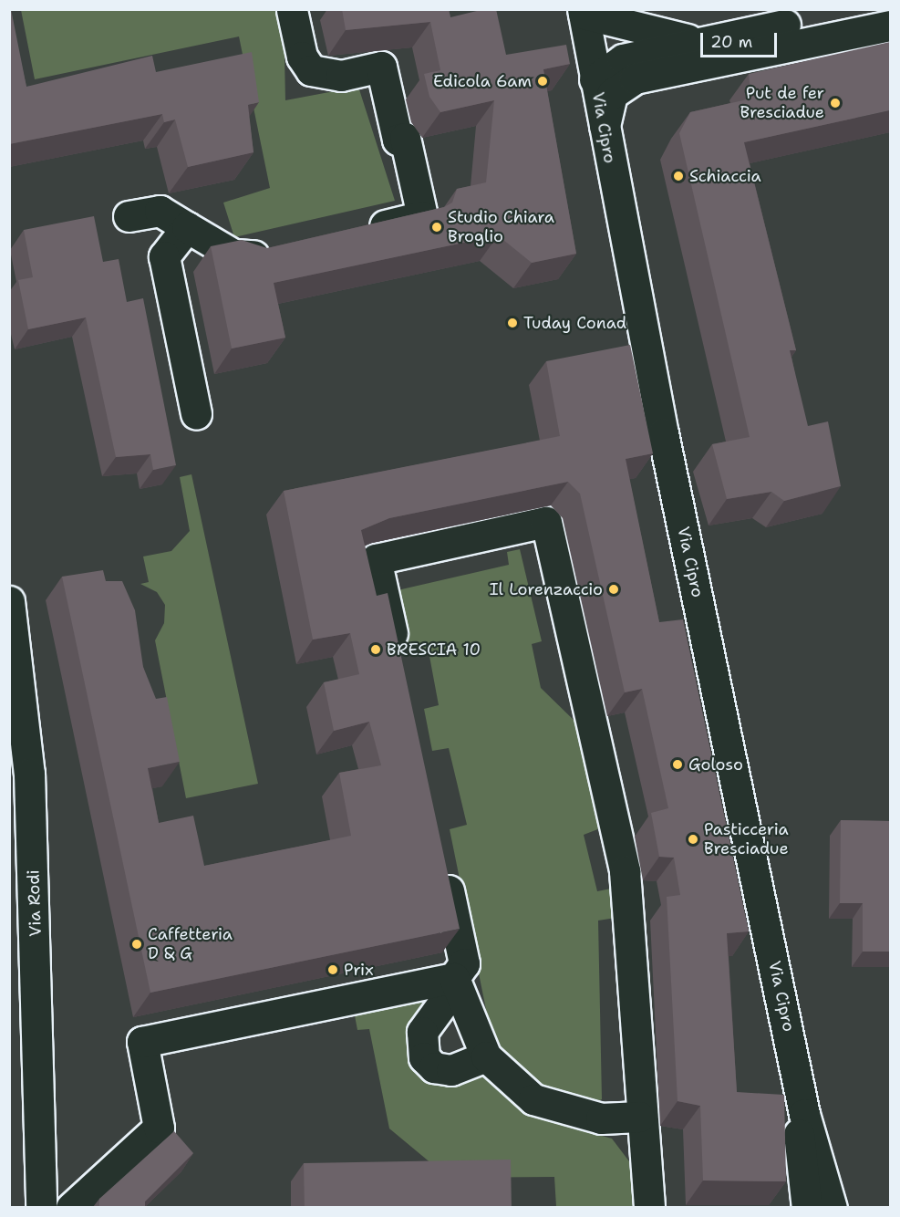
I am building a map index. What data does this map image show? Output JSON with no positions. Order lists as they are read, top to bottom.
{
  "streets": {
    "street": ["Via Cipro", "Via Rodi"]
  },
  "places": [
    "Edicola 6am",
    "Put de fer Bresciadue",
    "Schiaccia",
    "Studio Chiara Broglio",
    "Tuday Conad",
    "Il Lorenzaccio",
    "BRESCIA 10",
    "Goloso",
    "Pasticceria Bresciadue",
    "Caffetteria D & G",
    "Prix"
  ],
  "scale_bar": "20 m"
}
